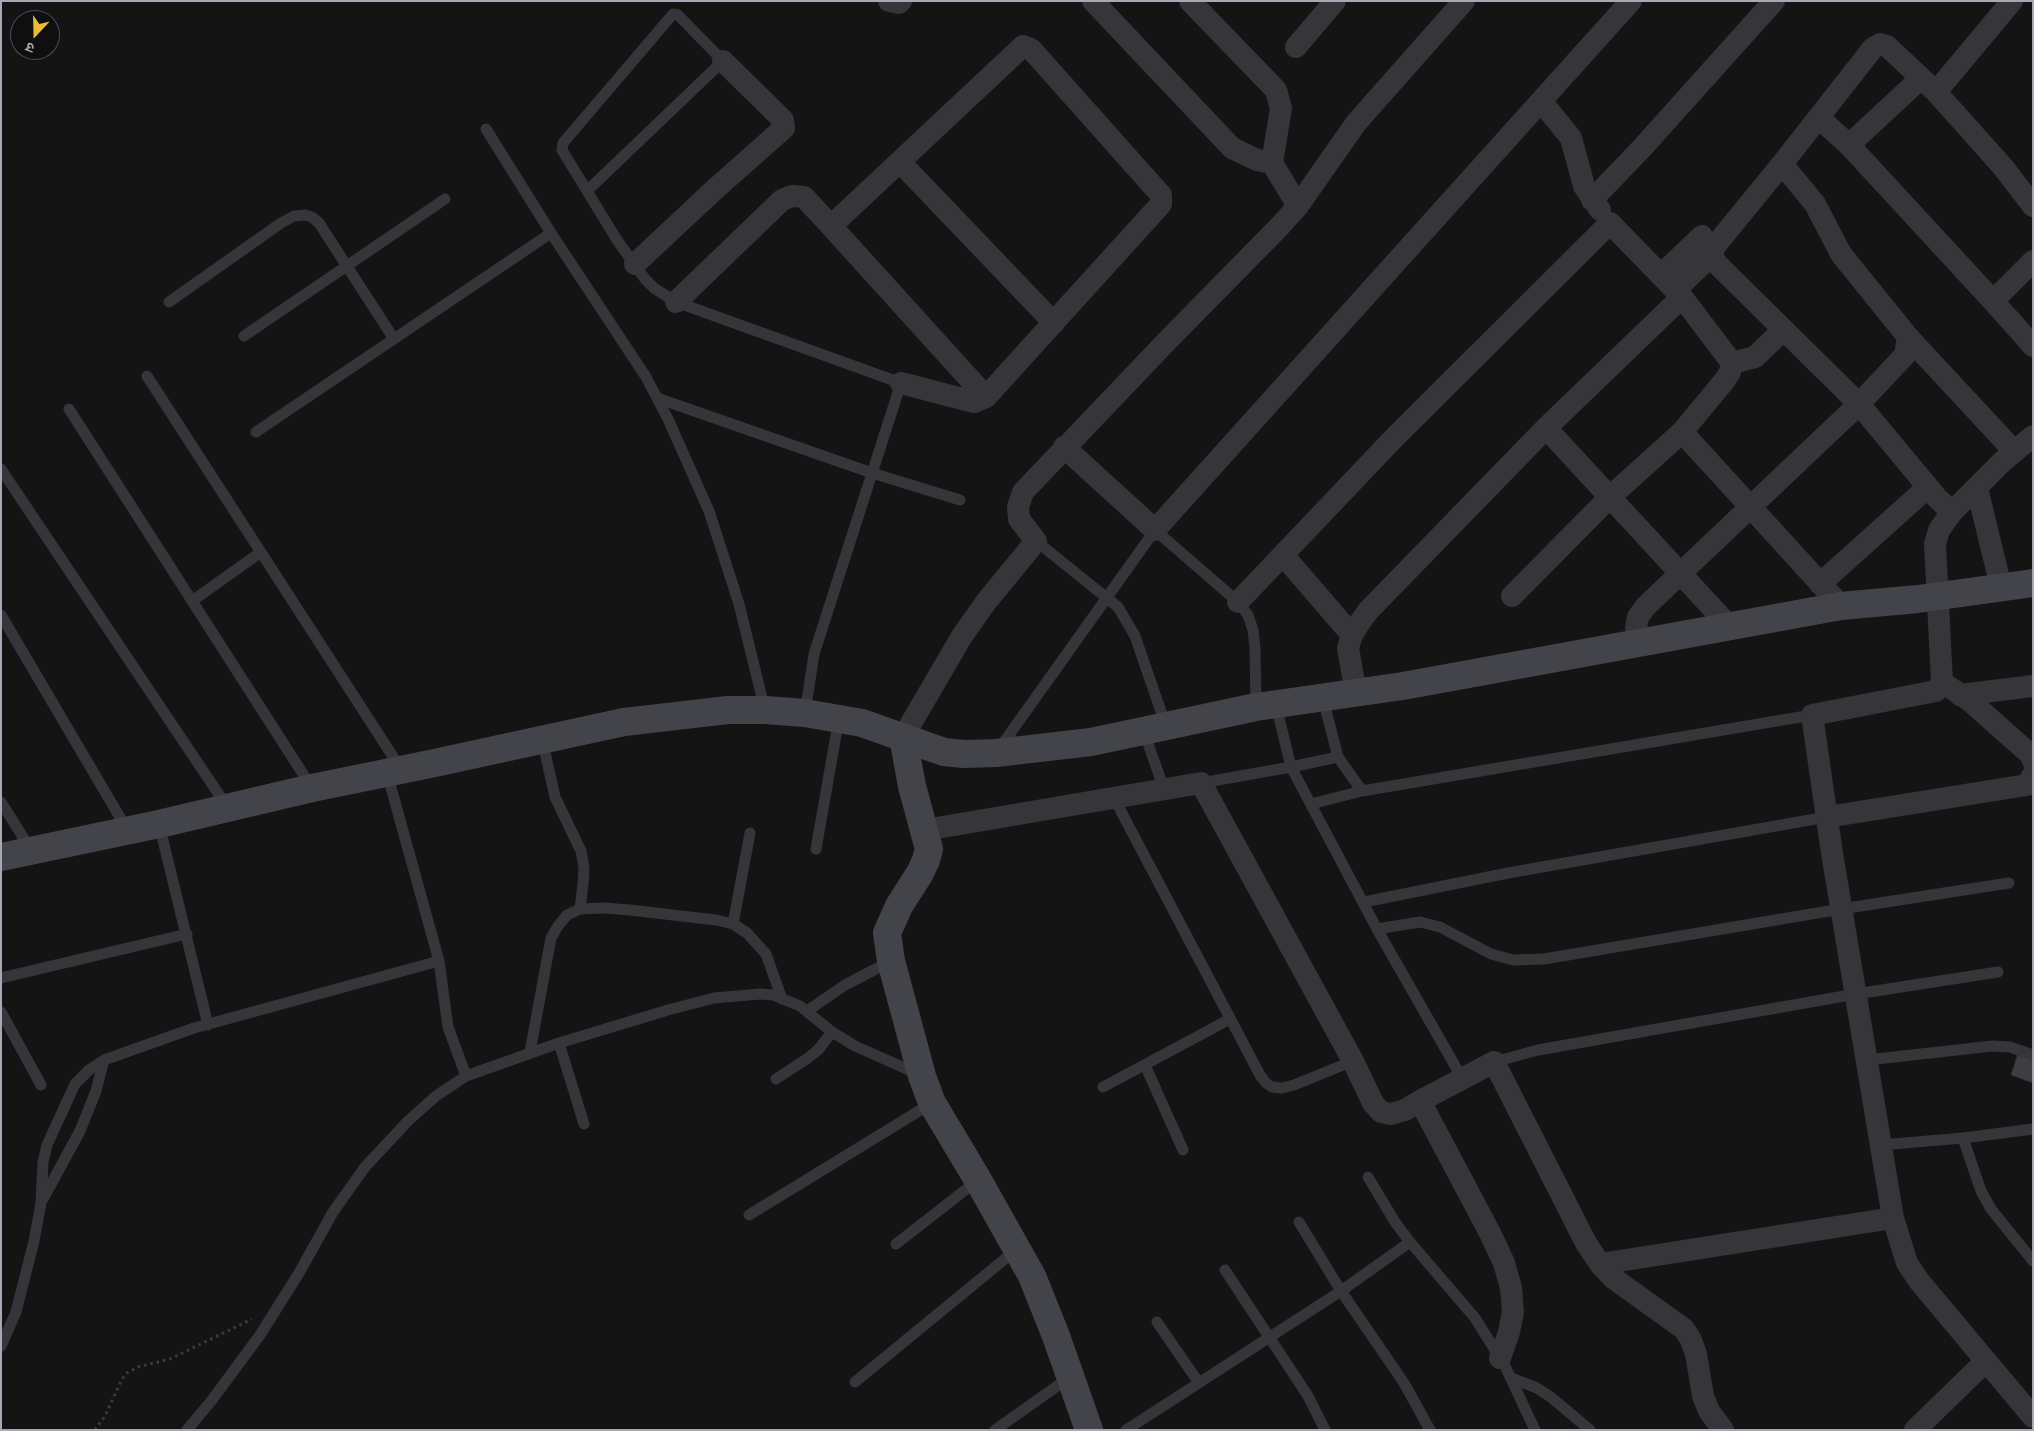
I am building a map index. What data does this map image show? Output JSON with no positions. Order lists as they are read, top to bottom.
{
  "north": "bottom"
}
